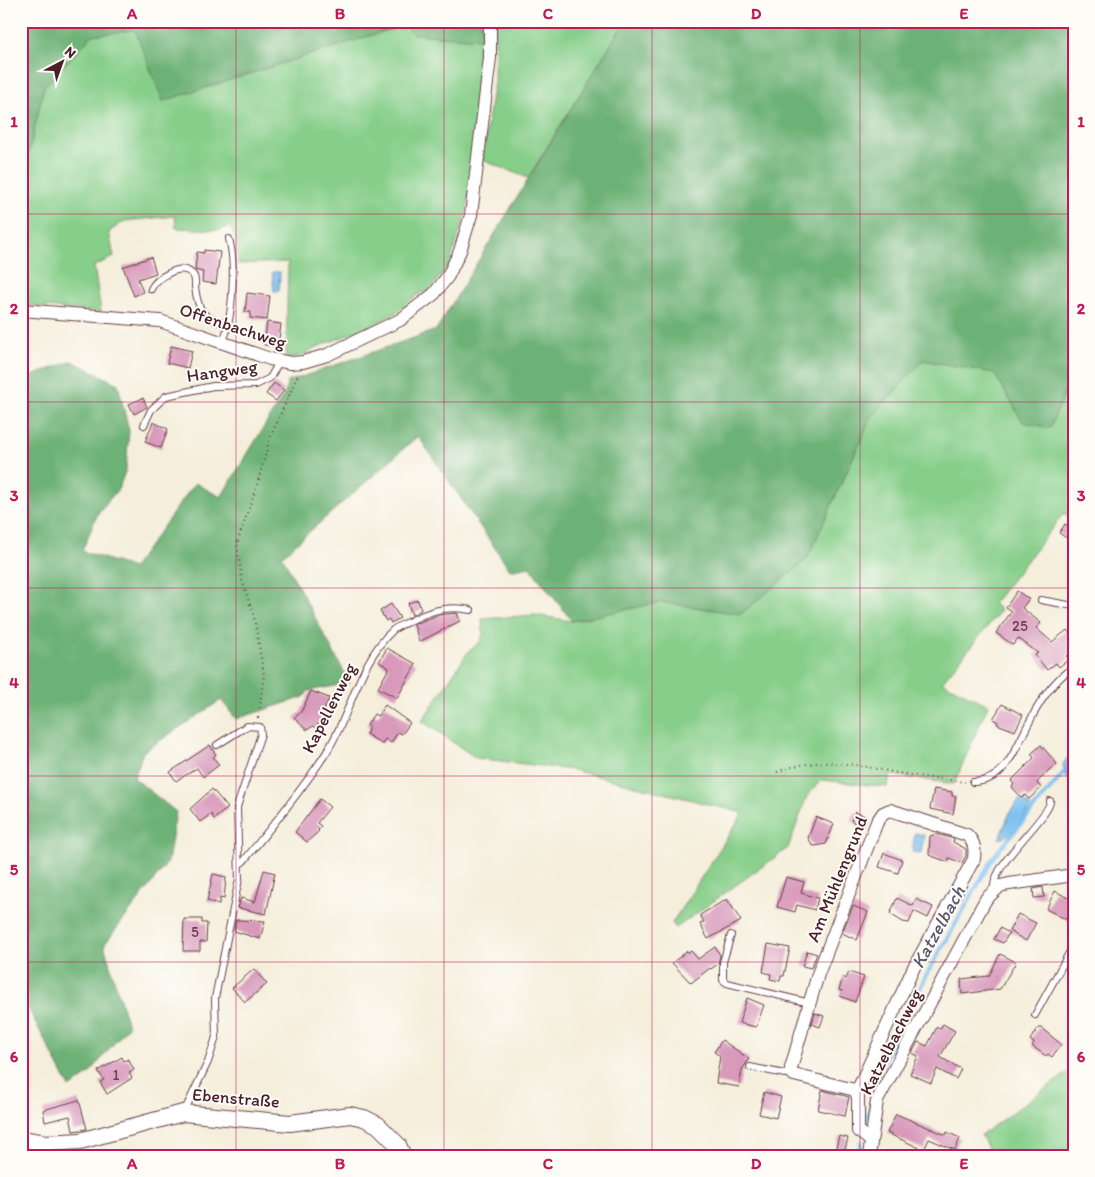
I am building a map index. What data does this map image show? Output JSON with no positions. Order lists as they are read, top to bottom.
{
  "streets": {
    "street": [
      "Offenbachweg",
      "Am Mühlengrund",
      "Katzelbachweg",
      "Ebenstraße"
    ],
    "lane": ["Hangweg", "Kapellenweg"]
  },
  "crossings": [
    ["Offenbachweg", "Hangweg"]
  ],
  "water": ["Katzelbach"],
  "house_numbers": ["25", "5", "1"],
  "north": "top right",
  "grid": {
    "columns": [
      "A",
      "B",
      "C",
      "D",
      "E"
    ],
    "rows": [
      "1",
      "2",
      "3",
      "4",
      "5",
      "6"
    ]
  }
}
